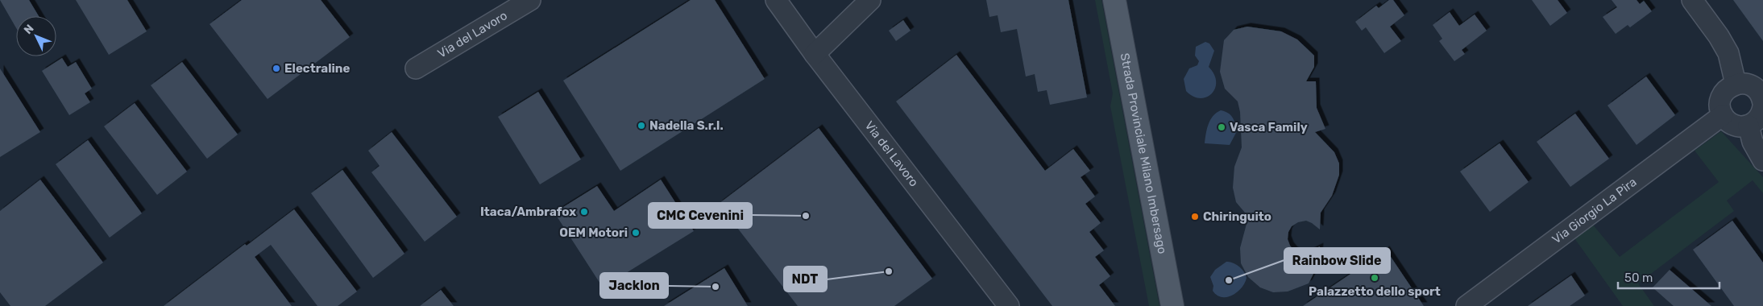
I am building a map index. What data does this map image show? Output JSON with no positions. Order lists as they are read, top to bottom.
{
  "streets": {
    "main road": ["Strada Provinciale Milano Imbersago"],
    "street": ["Via del Lavoro", "Via Giorgio La Pira"]
  },
  "places": [
    "Electraline",
    "Nadella S.r.l.",
    "Vasca Family",
    "Itaca/Ambrafox",
    "CMC Cevenini",
    "Chiringuito",
    "OEM Motori",
    "NDT",
    "Palazzetto dello sport",
    "Rainbow Slide",
    "Jacklon"
  ],
  "scale_bar": "50 m",
  "north": "top left"
}
